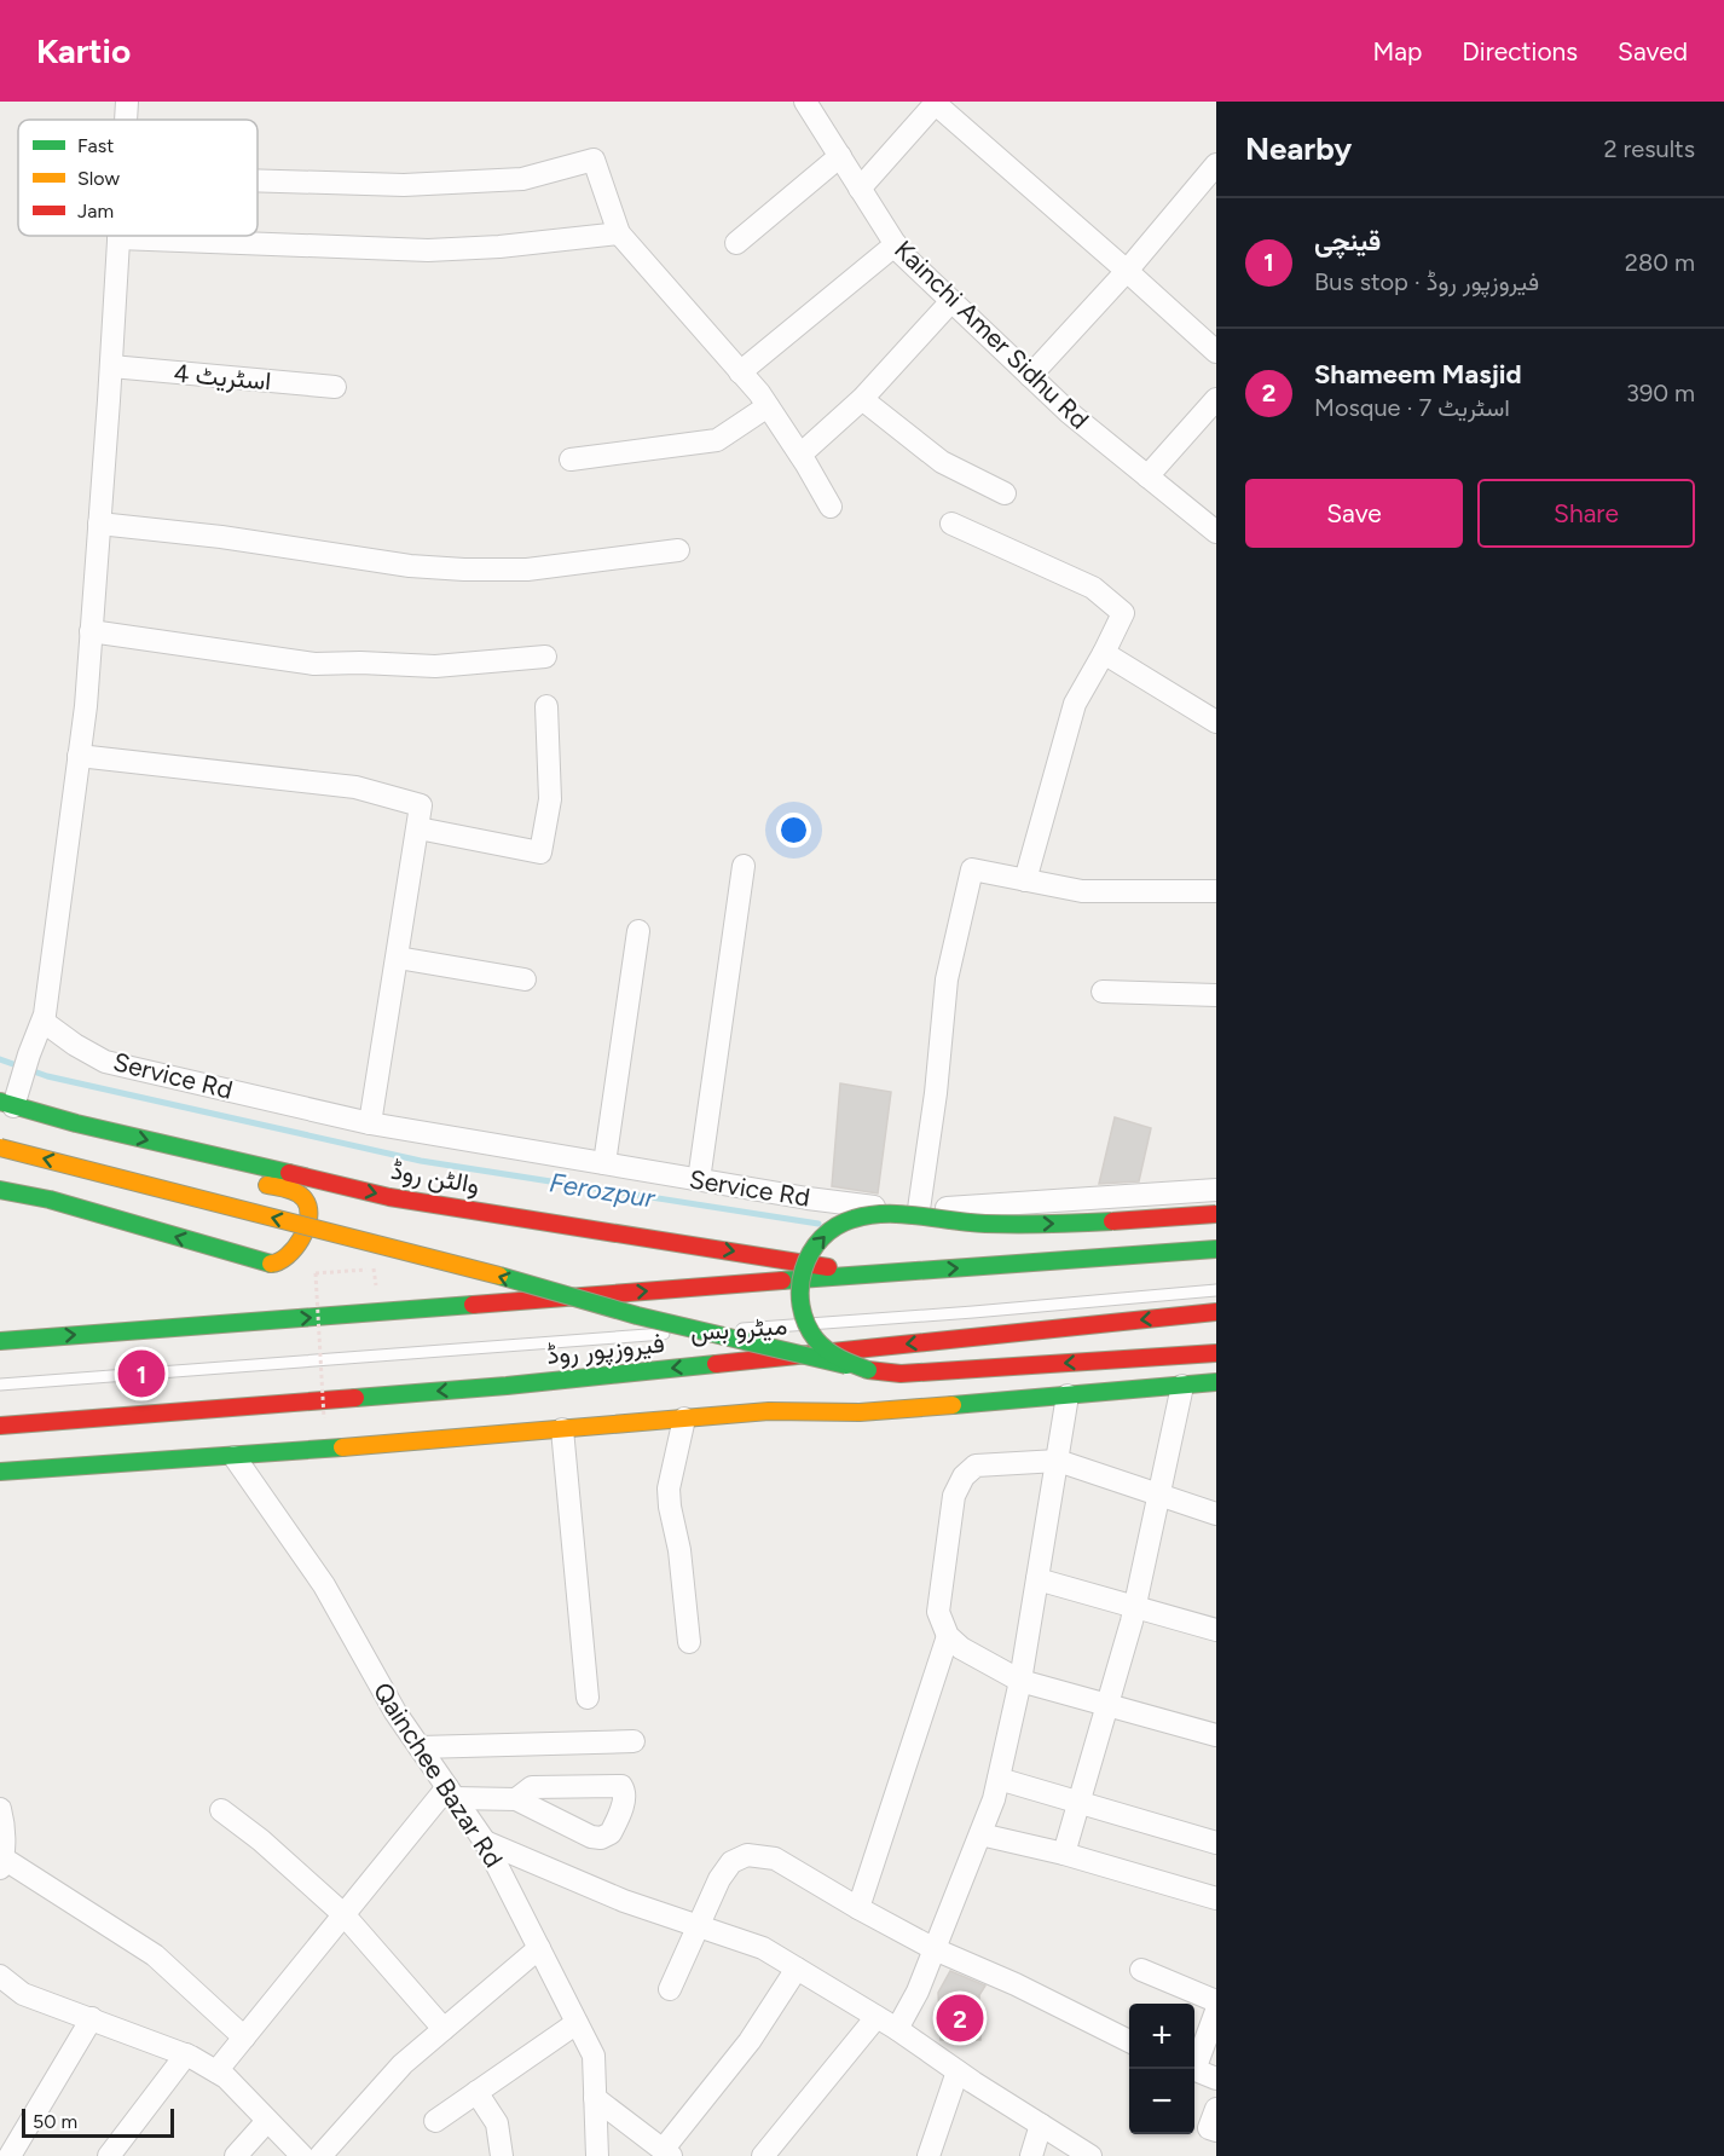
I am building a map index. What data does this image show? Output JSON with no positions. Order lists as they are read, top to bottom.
{
  "streets": {
    "main road": ["والٹن روڈ", "فیروزپور روڈ"],
    "street": [
      "Kainchi Amer Sidhu Rd",
      "اسٹریٹ 4",
      "Service Rd",
      "Qainchee Bazar Rd"
    ],
    "lane": ["میٹرو بس"]
  },
  "water": ["Ferozpur"],
  "legend": ["Fast", "Slow", "Jam"],
  "scale_bar": "50 m",
  "page": {
    "header": "Kartio",
    "nav": ["Map", "Directions", "Saved"],
    "heading": ["Nearby", "2 results"],
    "list": [
      {
        "mark": "1",
        "name": "قینچی",
        "note": "Bus stop · فیروزپور روڈ",
        "value": "280 m"
      },
      {
        "mark": "2",
        "name": "Shameem Masjid",
        "note": "Mosque · اسٹریٹ 7",
        "value": "390 m"
      }
    ],
    "buttons": ["Save", "Share"],
    "pins": ["1", "2"],
    "map_buttons": ["+", "−"],
    "scale": "50 m"
  }
}
